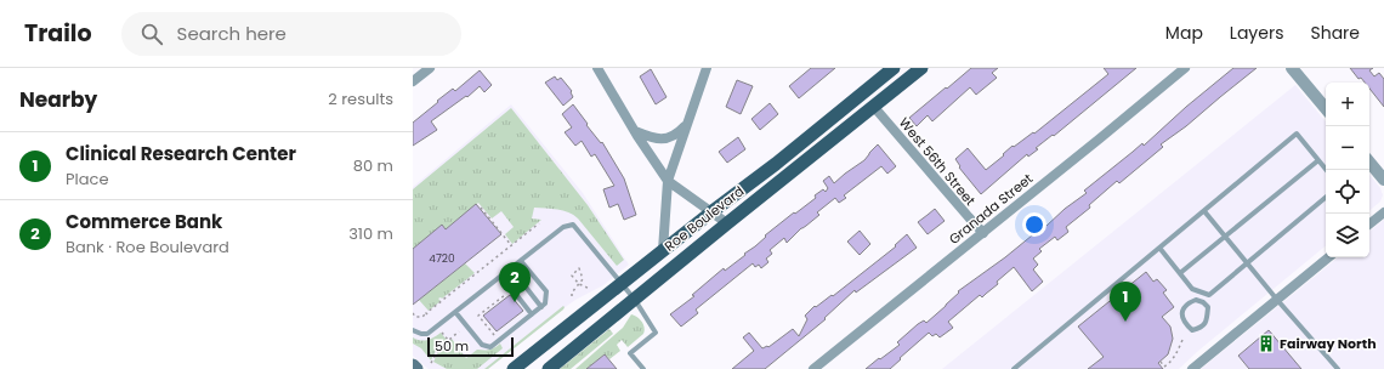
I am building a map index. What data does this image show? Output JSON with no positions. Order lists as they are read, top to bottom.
{
  "streets": {
    "main road": ["Roe Boulevard"],
    "street": ["West 56th Street", "Granada Street"]
  },
  "crossings": [
    ["West 56th Street", "Granada Street"],
    ["West 56th Street", "Roe Boulevard"]
  ],
  "places": {
    "building": ["Fairway North"]
  },
  "house_numbers": ["4720"],
  "scale_bar": "50 m",
  "page": {
    "header": "Trailo",
    "search": "Search here",
    "nav": ["Map", "Layers", "Share"],
    "heading": ["Nearby", "2 results"],
    "map_buttons": ["+", "−"],
    "list": [
      {
        "mark": "1",
        "name": "Clinical Research Center",
        "note": "Place",
        "value": "80 m"
      },
      {
        "mark": "2",
        "name": "Commerce Bank",
        "note": "Bank · Roe Boulevard",
        "value": "310 m"
      }
    ],
    "pins": ["2", "1"],
    "scale": "50 m"
  }
}
